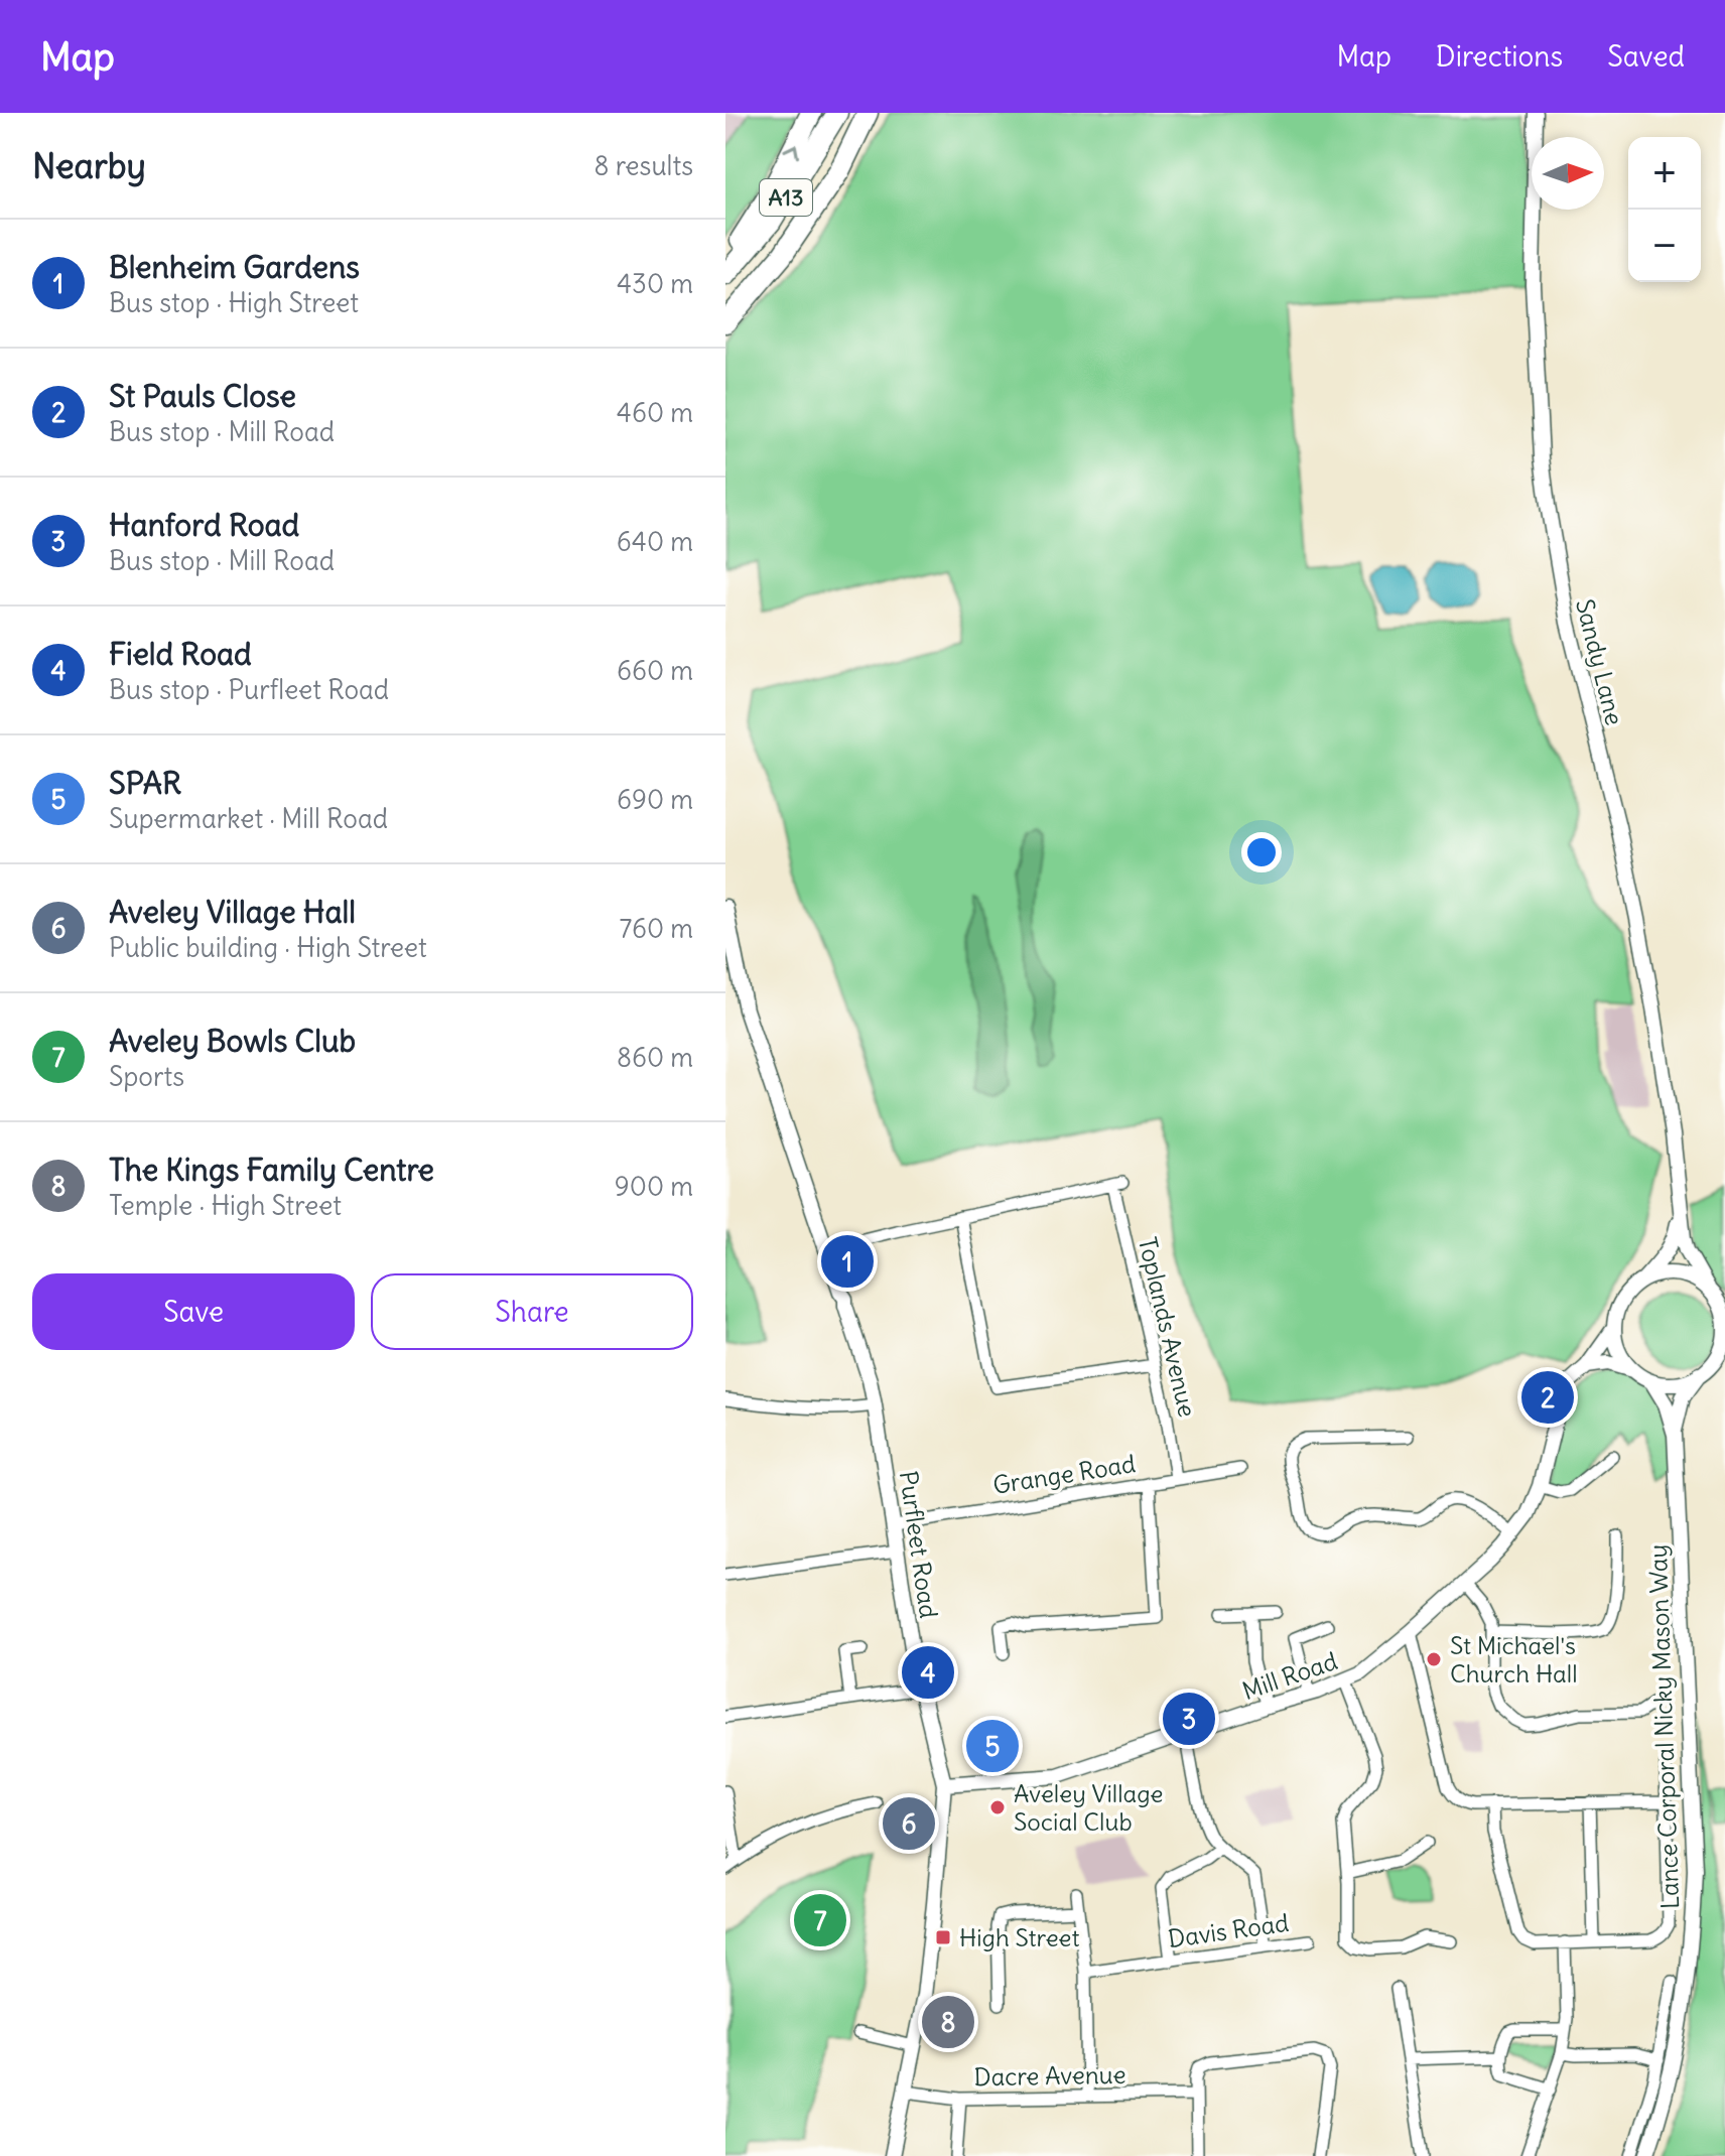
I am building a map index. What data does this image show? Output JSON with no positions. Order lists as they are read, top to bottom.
{
  "streets": {
    "highway": ["A13"],
    "main road": [
      "Sandy Lane",
      "Purfleet Road",
      "Mill Road",
      "Lance Corporal Nicky Mason Way"
    ],
    "street": [
      "Toplands Avenue",
      "Grange Road",
      "Davis Road",
      "Dacre Avenue"
    ]
  },
  "crossings": [
    ["Sandy Lane", "Mill Road"],
    ["Sandy Lane", "Lance Corporal Nicky Mason Way"],
    ["Toplands Avenue", "Grange Road"],
    ["Grange Road", "Purfleet Road"],
    ["Purfleet Road", "Mill Road"],
    ["Mill Road", "Lance Corporal Nicky Mason Way"]
  ],
  "places": {
    "other": ["St Michael's Church Hall", "Aveley Village Social Club"],
    "transit": ["High Street"]
  },
  "north": "right",
  "page": {
    "header": "Map",
    "nav": ["Map", "Directions", "Saved"],
    "heading": ["Nearby", "8 results"],
    "map_buttons": ["+", "−"],
    "list": [
      {
        "mark": "1",
        "name": "Blenheim Gardens",
        "note": "Bus stop · High Street",
        "value": "430 m"
      },
      {
        "mark": "2",
        "name": "St Pauls Close",
        "note": "Bus stop · Mill Road",
        "value": "460 m"
      },
      {
        "mark": "3",
        "name": "Hanford Road",
        "note": "Bus stop · Mill Road",
        "value": "640 m"
      },
      {
        "mark": "4",
        "name": "Field Road",
        "note": "Bus stop · Purfleet Road",
        "value": "660 m"
      },
      {
        "mark": "5",
        "name": "SPAR",
        "note": "Supermarket · Mill Road",
        "value": "690 m"
      },
      {
        "mark": "6",
        "name": "Aveley Village Hall",
        "note": "Public building · High Street",
        "value": "760 m"
      },
      {
        "mark": "7",
        "name": "Aveley Bowls Club",
        "note": "Sports",
        "value": "860 m"
      },
      {
        "mark": "8",
        "name": "The Kings Family Centre",
        "note": "Temple · High Street",
        "value": "900 m"
      }
    ],
    "pins": [
      "1",
      "2",
      "4",
      "3",
      "5",
      "6",
      "7",
      "8"
    ],
    "buttons": ["Save", "Share"]
  }
}
